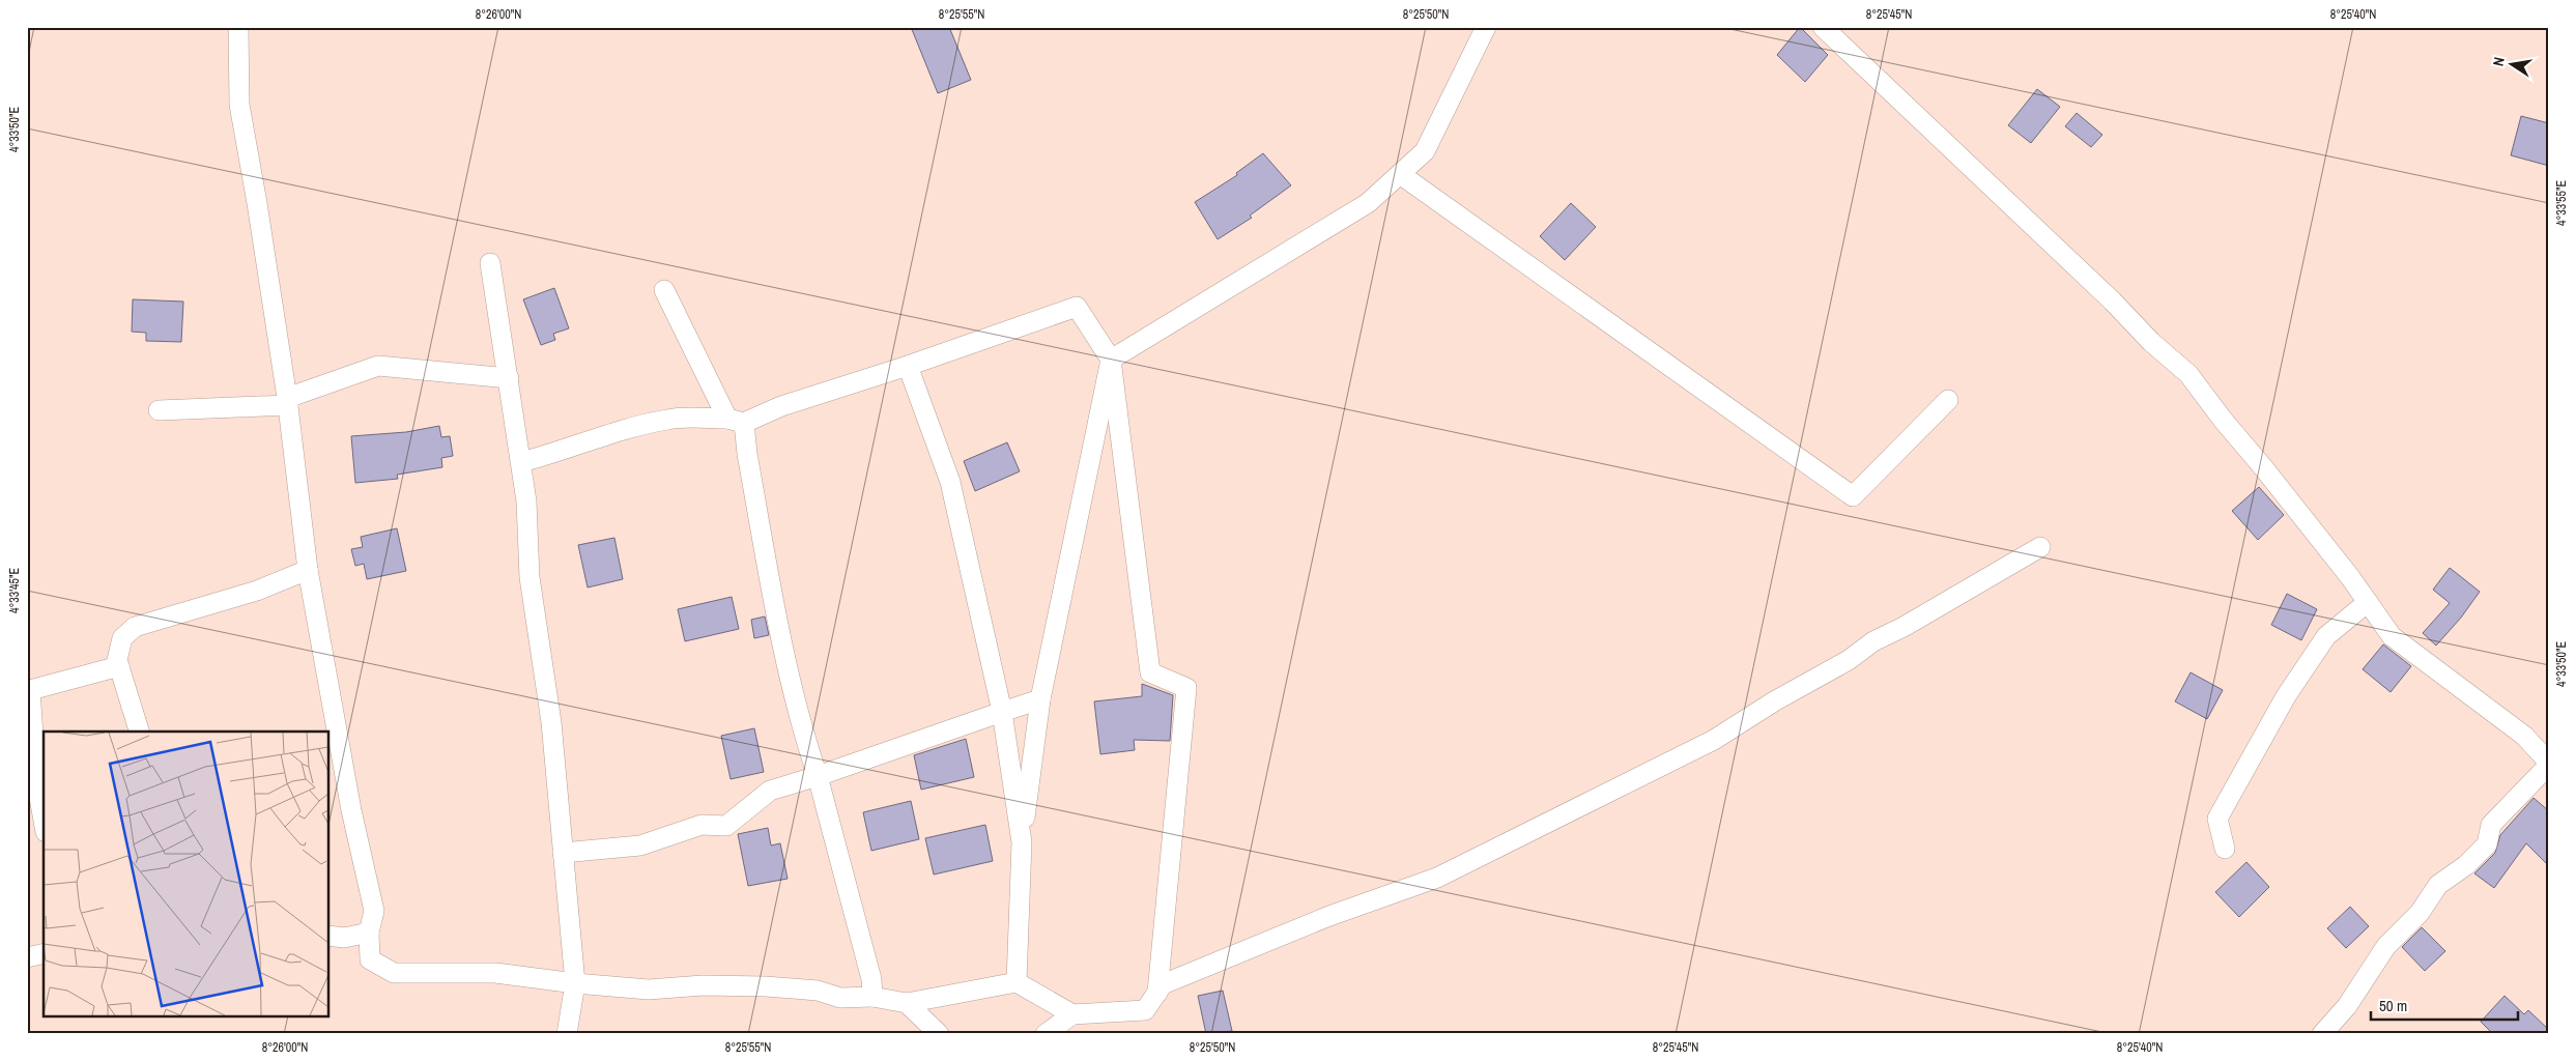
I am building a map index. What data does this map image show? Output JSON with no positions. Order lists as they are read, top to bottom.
{
  "scale_bar": "50 m",
  "north": "left",
  "coordinates": [
    "8°26'00\"N",
    "8°25'55\"N",
    "8°25'50\"N",
    "8°25'45\"N",
    "8°25'40\"N",
    "4°33'50\"E",
    "4°33'55\"E",
    "4°33'45\"E"
  ]
}
